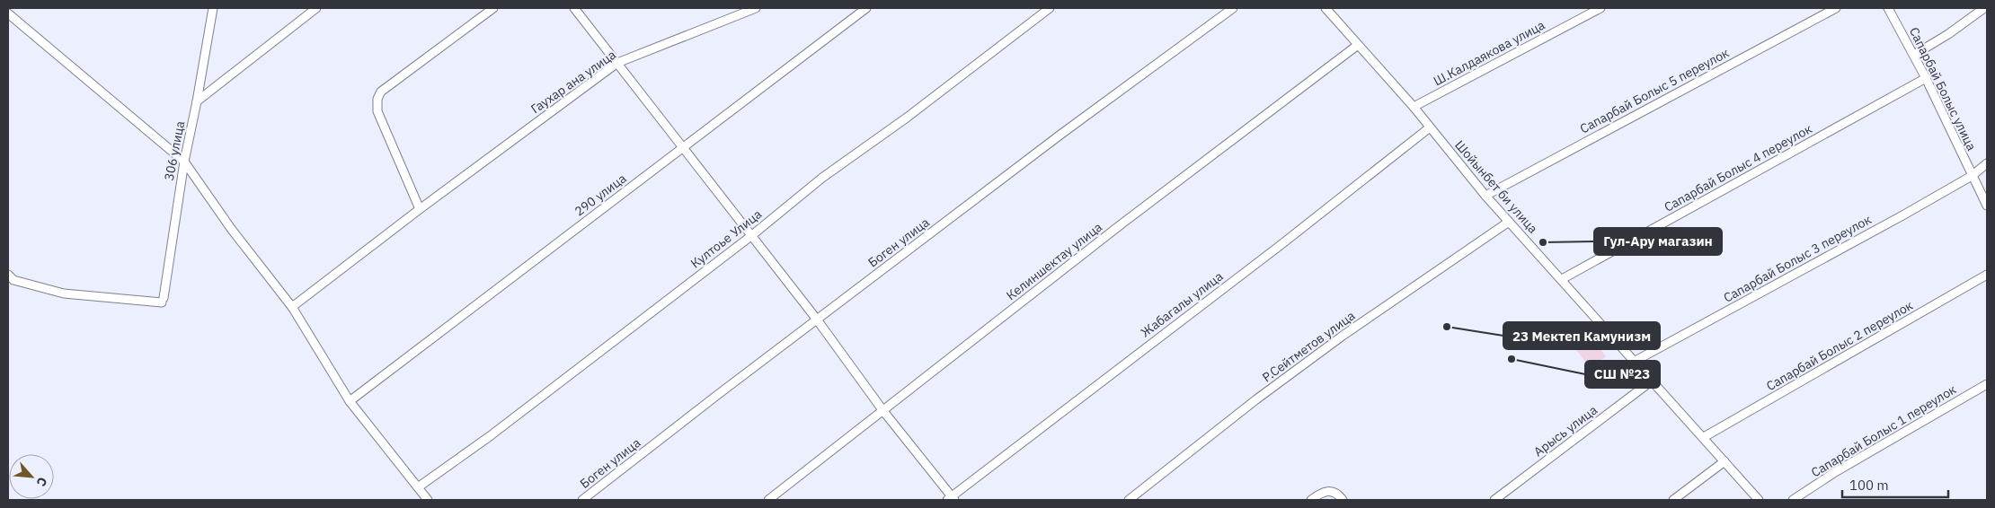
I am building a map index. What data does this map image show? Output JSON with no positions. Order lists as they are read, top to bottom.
{
  "streets": {
    "street": [
      "Ш.Калдаякова улица",
      "Гаухар ана улица",
      "Сапарбай Болыс улица",
      "Сапарбай Болыс 5 переулок",
      "306 улица",
      "Сапарбай Болыс 4 переулок",
      "Шойынбет би улица",
      "290 улица",
      "Култоье Улица",
      "Боген улица",
      "Сапарбай Болыс 3 переулок",
      "Келиншектау улица",
      "Жабагалы улица",
      "Сапарбай Болыс 2 переулок",
      "Р.Сейтметов улица",
      "Арысь улица",
      "Сапарбай Болыс 1 переулок"
    ]
  },
  "crossings": [
    ["Ш.Калдаякова улица", "Шойынбет би улица"],
    ["Сапарбай Болыс улица", "Сапарбай Болыс 4 переулок"],
    ["Сапарбай Болыс улица", "Сапарбай Болыс 3 переулок"],
    ["Сапарбай Болыс 5 переулок", "Шойынбет би улица"],
    ["Сапарбай Болыс 4 переулок", "Шойынбет би улица"],
    ["Шойынбет би улица", "Сапарбай Болыс 3 переулок"],
    ["Шойынбет би улица", "Келиншектау улица"],
    ["Шойынбет би улица", "Жабагалы улица"],
    ["Шойынбет би улица", "Сапарбай Болыс 2 переулок"],
    ["Шойынбет би улица", "Р.Сейтметов улица"],
    ["Шойынбет би улица", "Арысь улица"]
  ],
  "places": ["Гул-Ару магазин", "23 Мектеп Камунизм", "СШ №23"],
  "scale_bar": "100 m",
  "north": "bottom right"
}
